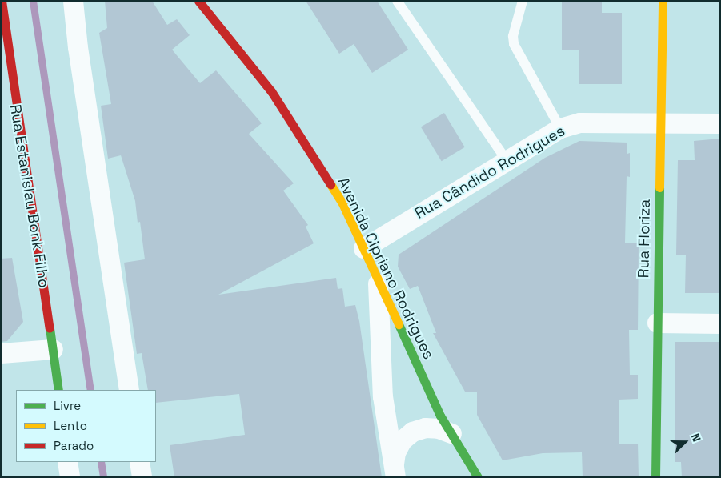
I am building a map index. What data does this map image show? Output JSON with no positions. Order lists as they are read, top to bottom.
{
  "streets": {
    "street": [
      "Rua Cândido Rodrigues",
      "Rua Estanislau Bonk Filho",
      "Rua Floriza",
      "Avenida Cipriano Rodrigues"
    ]
  },
  "crossings": [
    ["Rua Cândido Rodrigues", "Rua Floriza"],
    ["Rua Cândido Rodrigues", "Avenida Cipriano Rodrigues"]
  ],
  "legend": ["Livre", "Lento", "Parado"],
  "north": "right"
}
